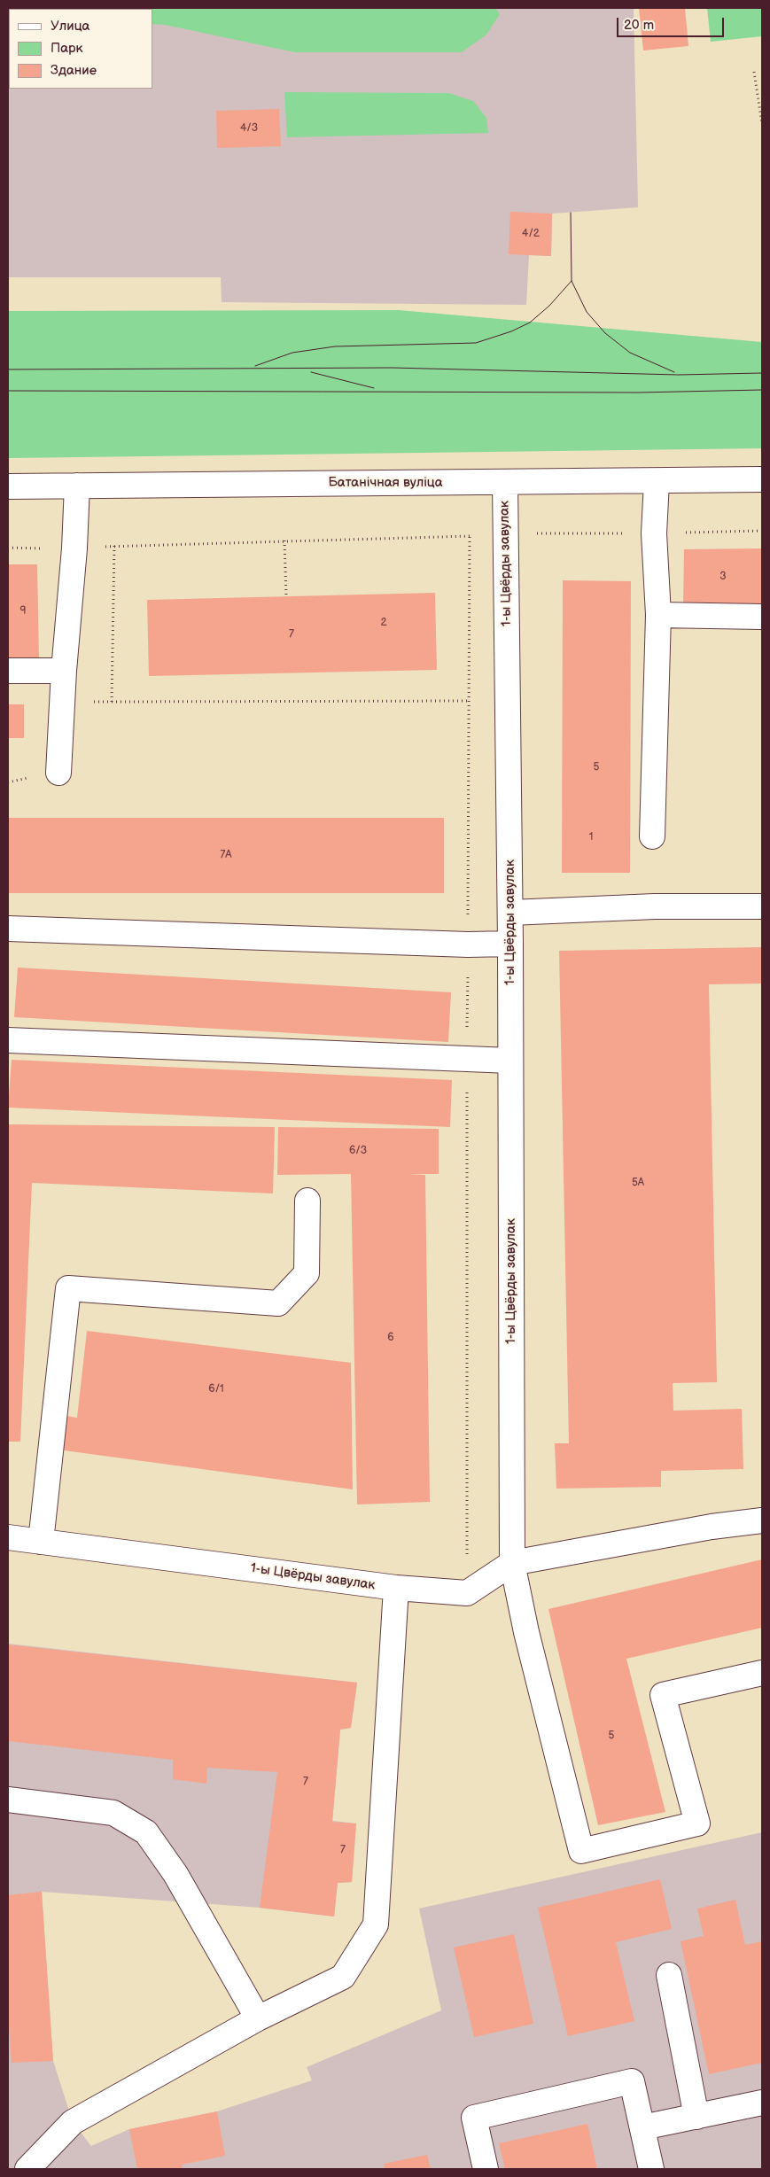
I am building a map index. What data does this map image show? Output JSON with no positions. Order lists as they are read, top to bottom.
{
  "streets": {
    "street": ["Батанічная вуліца", "1-ы Цвёрды завулак"]
  },
  "crossings": [
    ["Батанічная вуліца", "1-ы Цвёрды завулак"]
  ],
  "house_numbers": [
    "4/3",
    "4/2",
    "3",
    "9",
    "2",
    "7",
    "5",
    "1",
    "7А",
    "6/3",
    "5А",
    "6",
    "6/1",
    "5",
    "7",
    "7"
  ],
  "legend": ["Улица", "Парк", "Здание"],
  "scale_bar": "20 m"
}
